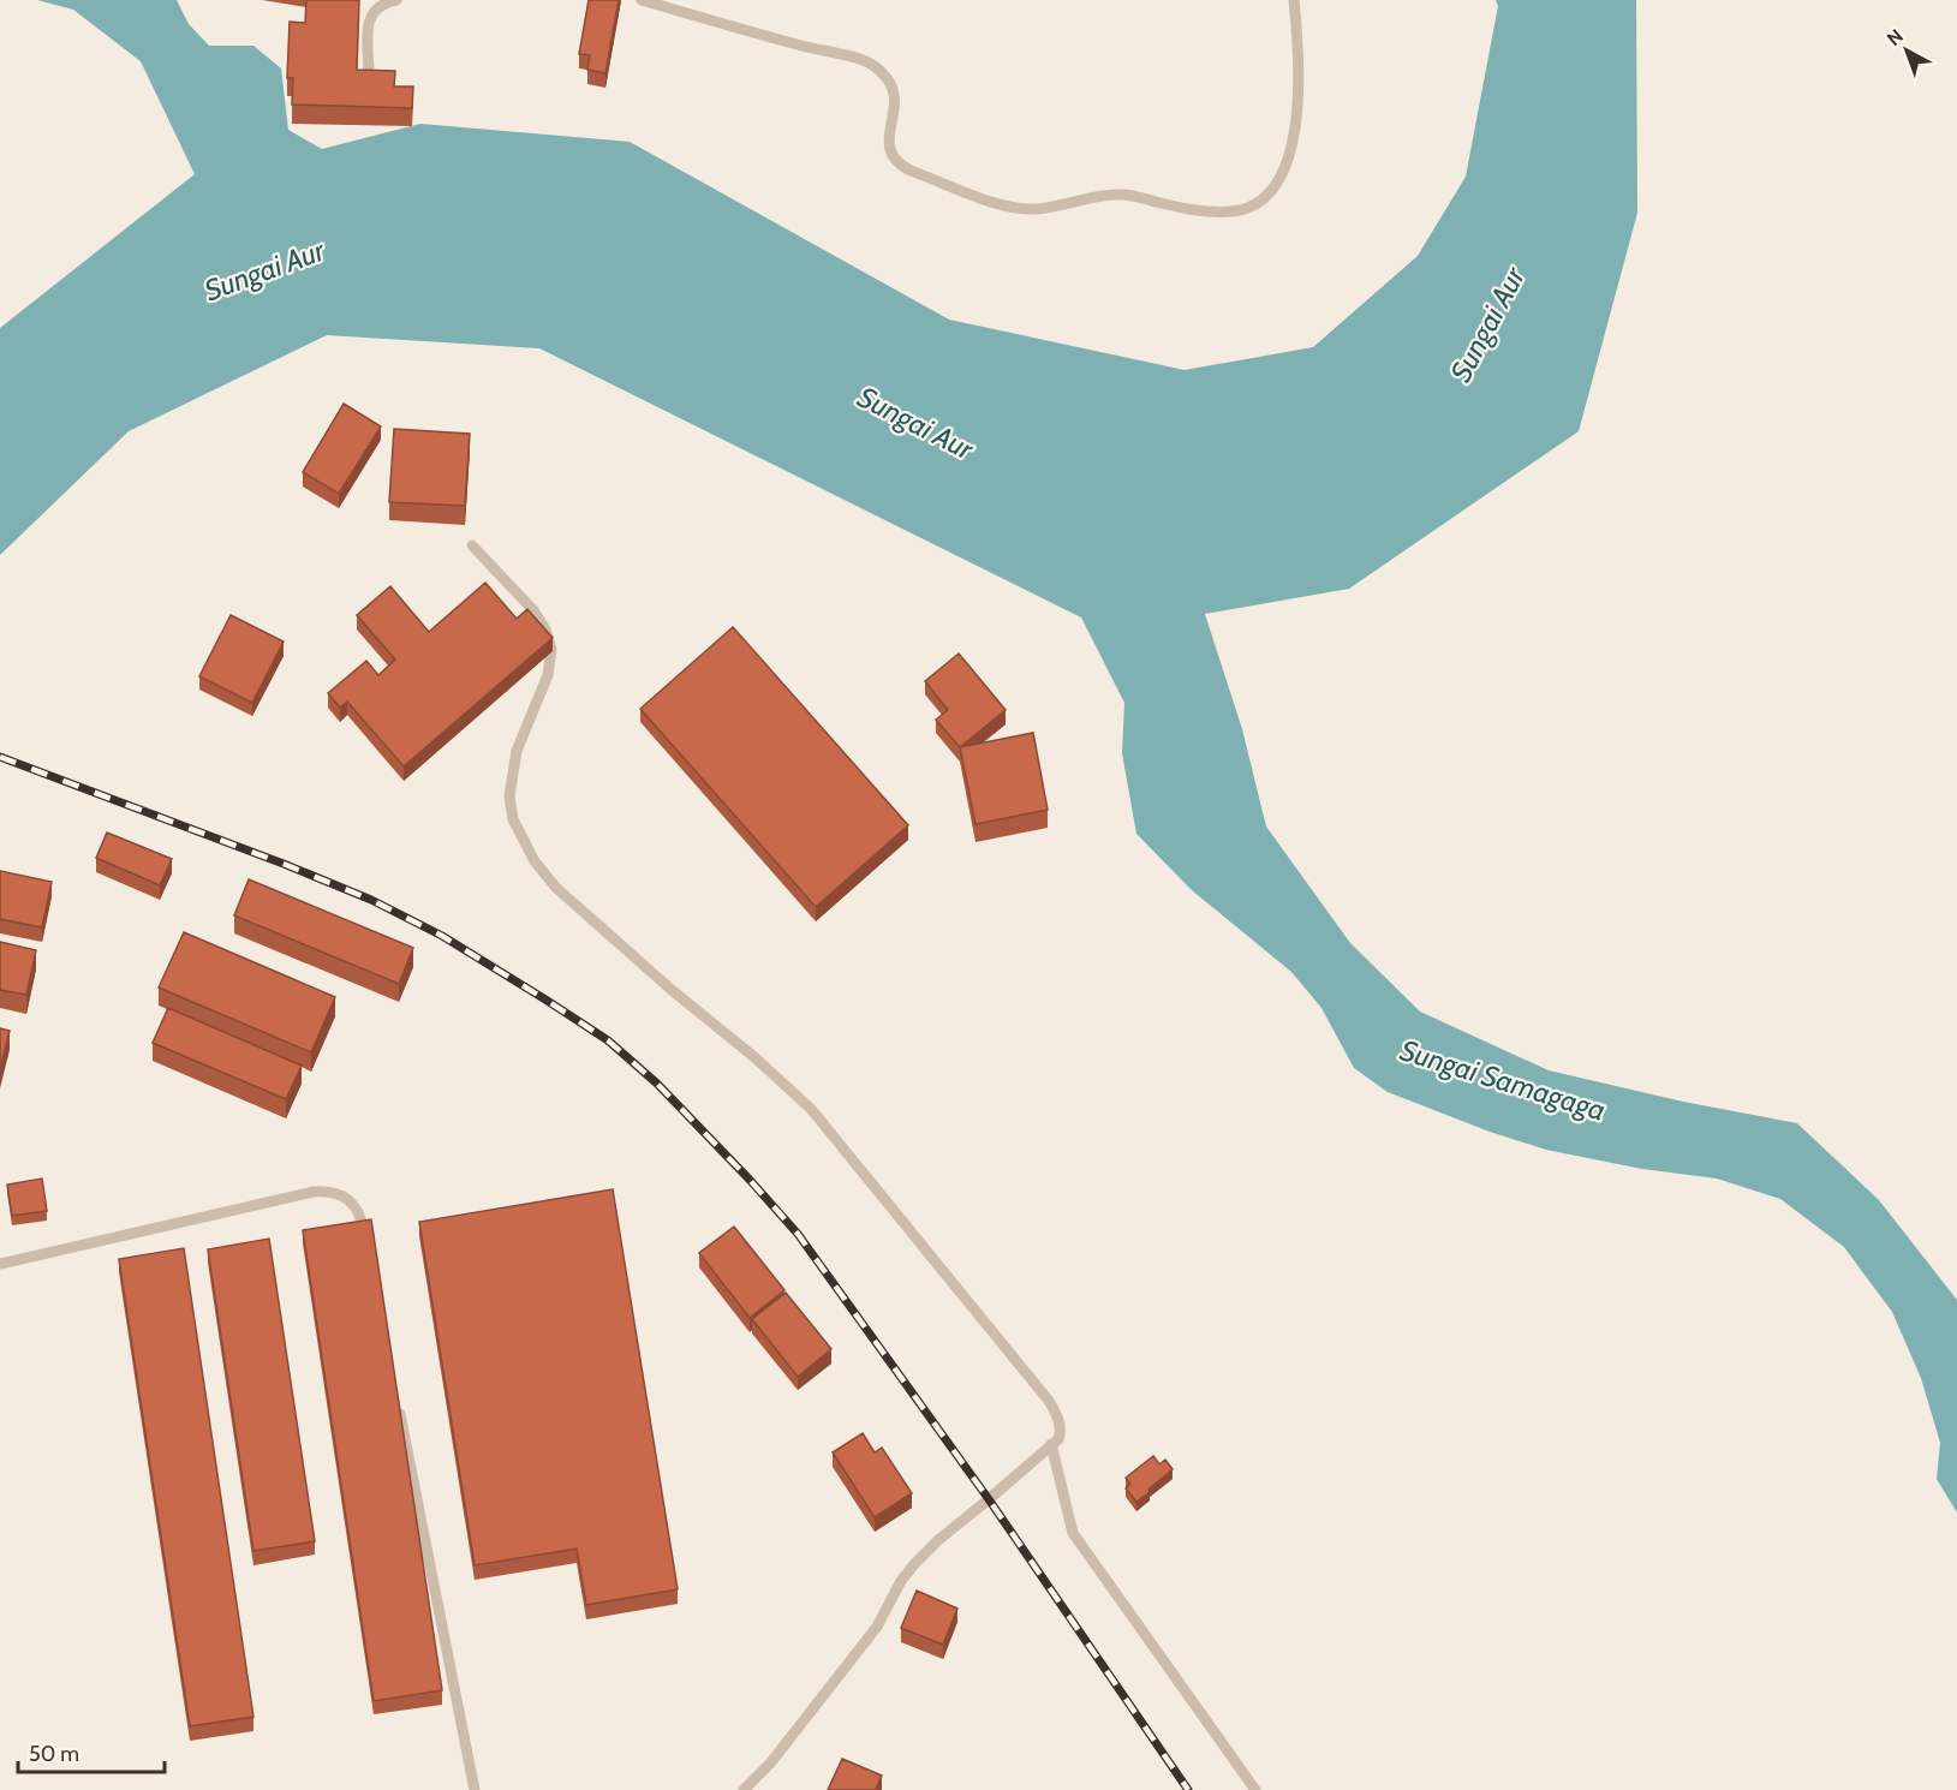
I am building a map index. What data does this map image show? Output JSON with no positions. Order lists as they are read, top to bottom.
{
  "water": ["Sungai Aur", "Sungai Samagaga"],
  "scale_bar": "50 m",
  "north": "top left"
}
